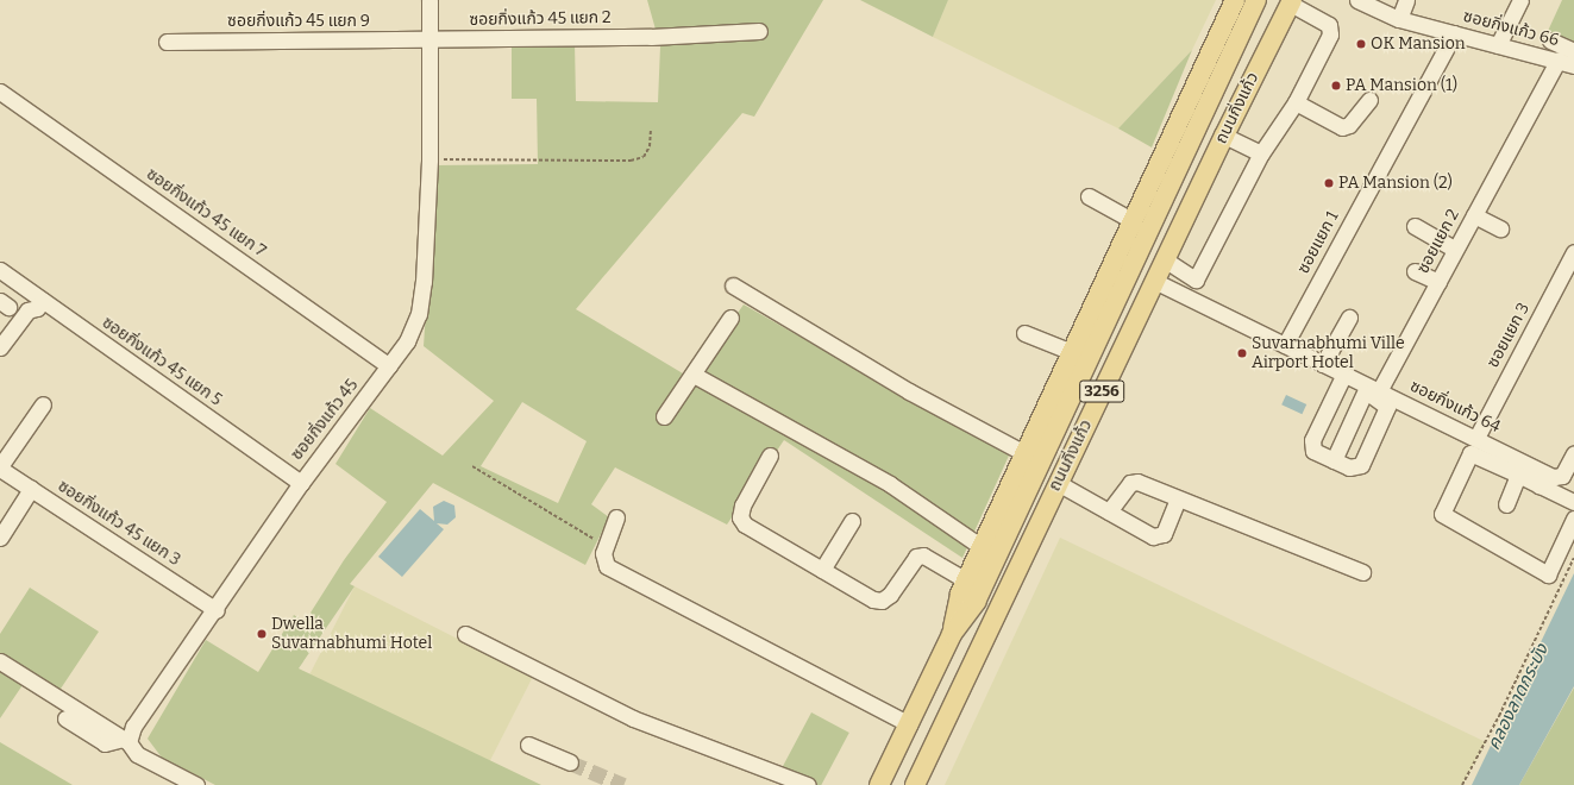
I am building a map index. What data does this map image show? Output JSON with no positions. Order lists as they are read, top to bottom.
{
  "streets": {
    "main road": ["ถนนกิ่งแก้ว", "3256"],
    "street": [
      "ซอยกิ่งแก้ว 45 แยก 2",
      "ซอยกิ่งแก้ว 45 แยก 9",
      "ซอยกิ่งแก้ว 66",
      "ซอยกิ่งแก้ว 45 แยก 7",
      "ซอยแยก 2",
      "ซอยแยก 1",
      "ซอยแยก 3",
      "ซอยกิ่งแก้ว 45 แยก 5",
      "ซอยกิ่งแก้ว 64",
      "ซอยกิ่งแก้ว 45",
      "ซอยกิ่งแก้ว 45 แยก 3"
    ]
  },
  "crossings": [
    ["ซอยกิ่งแก้ว 45 แยก 2", "ซอยกิ่งแก้ว 45 แยก 9"],
    ["ซอยกิ่งแก้ว 45 แยก 2", "ซอยกิ่งแก้ว 45"],
    ["ซอยกิ่งแก้ว 45 แยก 9", "ซอยกิ่งแก้ว 45"],
    ["ซอยกิ่งแก้ว 66", "ซอยแยก 2"],
    ["ซอยกิ่งแก้ว 66", "ซอยแยก 1"],
    ["ถนนกิ่งแก้ว", "ซอยกิ่งแก้ว 64"],
    ["ซอยกิ่งแก้ว 45 แยก 7", "ซอยกิ่งแก้ว 45"],
    ["ซอยแยก 2", "ซอยกิ่งแก้ว 64"],
    ["ซอยแยก 1", "ซอยกิ่งแก้ว 64"],
    ["ซอยแยก 3", "ซอยกิ่งแก้ว 64"],
    ["ซอยกิ่งแก้ว 45 แยก 5", "ซอยกิ่งแก้ว 45"],
    ["ซอยกิ่งแก้ว 45", "ซอยกิ่งแก้ว 45 แยก 3"]
  ],
  "water": ["คลองลาดกระบัง"],
  "places": [
    "OK Mansion",
    "PA Mansion (1)",
    "PA Mansion (2)",
    "Suvarnabhumi Ville Airport Hotel",
    "Dwella Suvarnabhumi Hotel"
  ]
}
